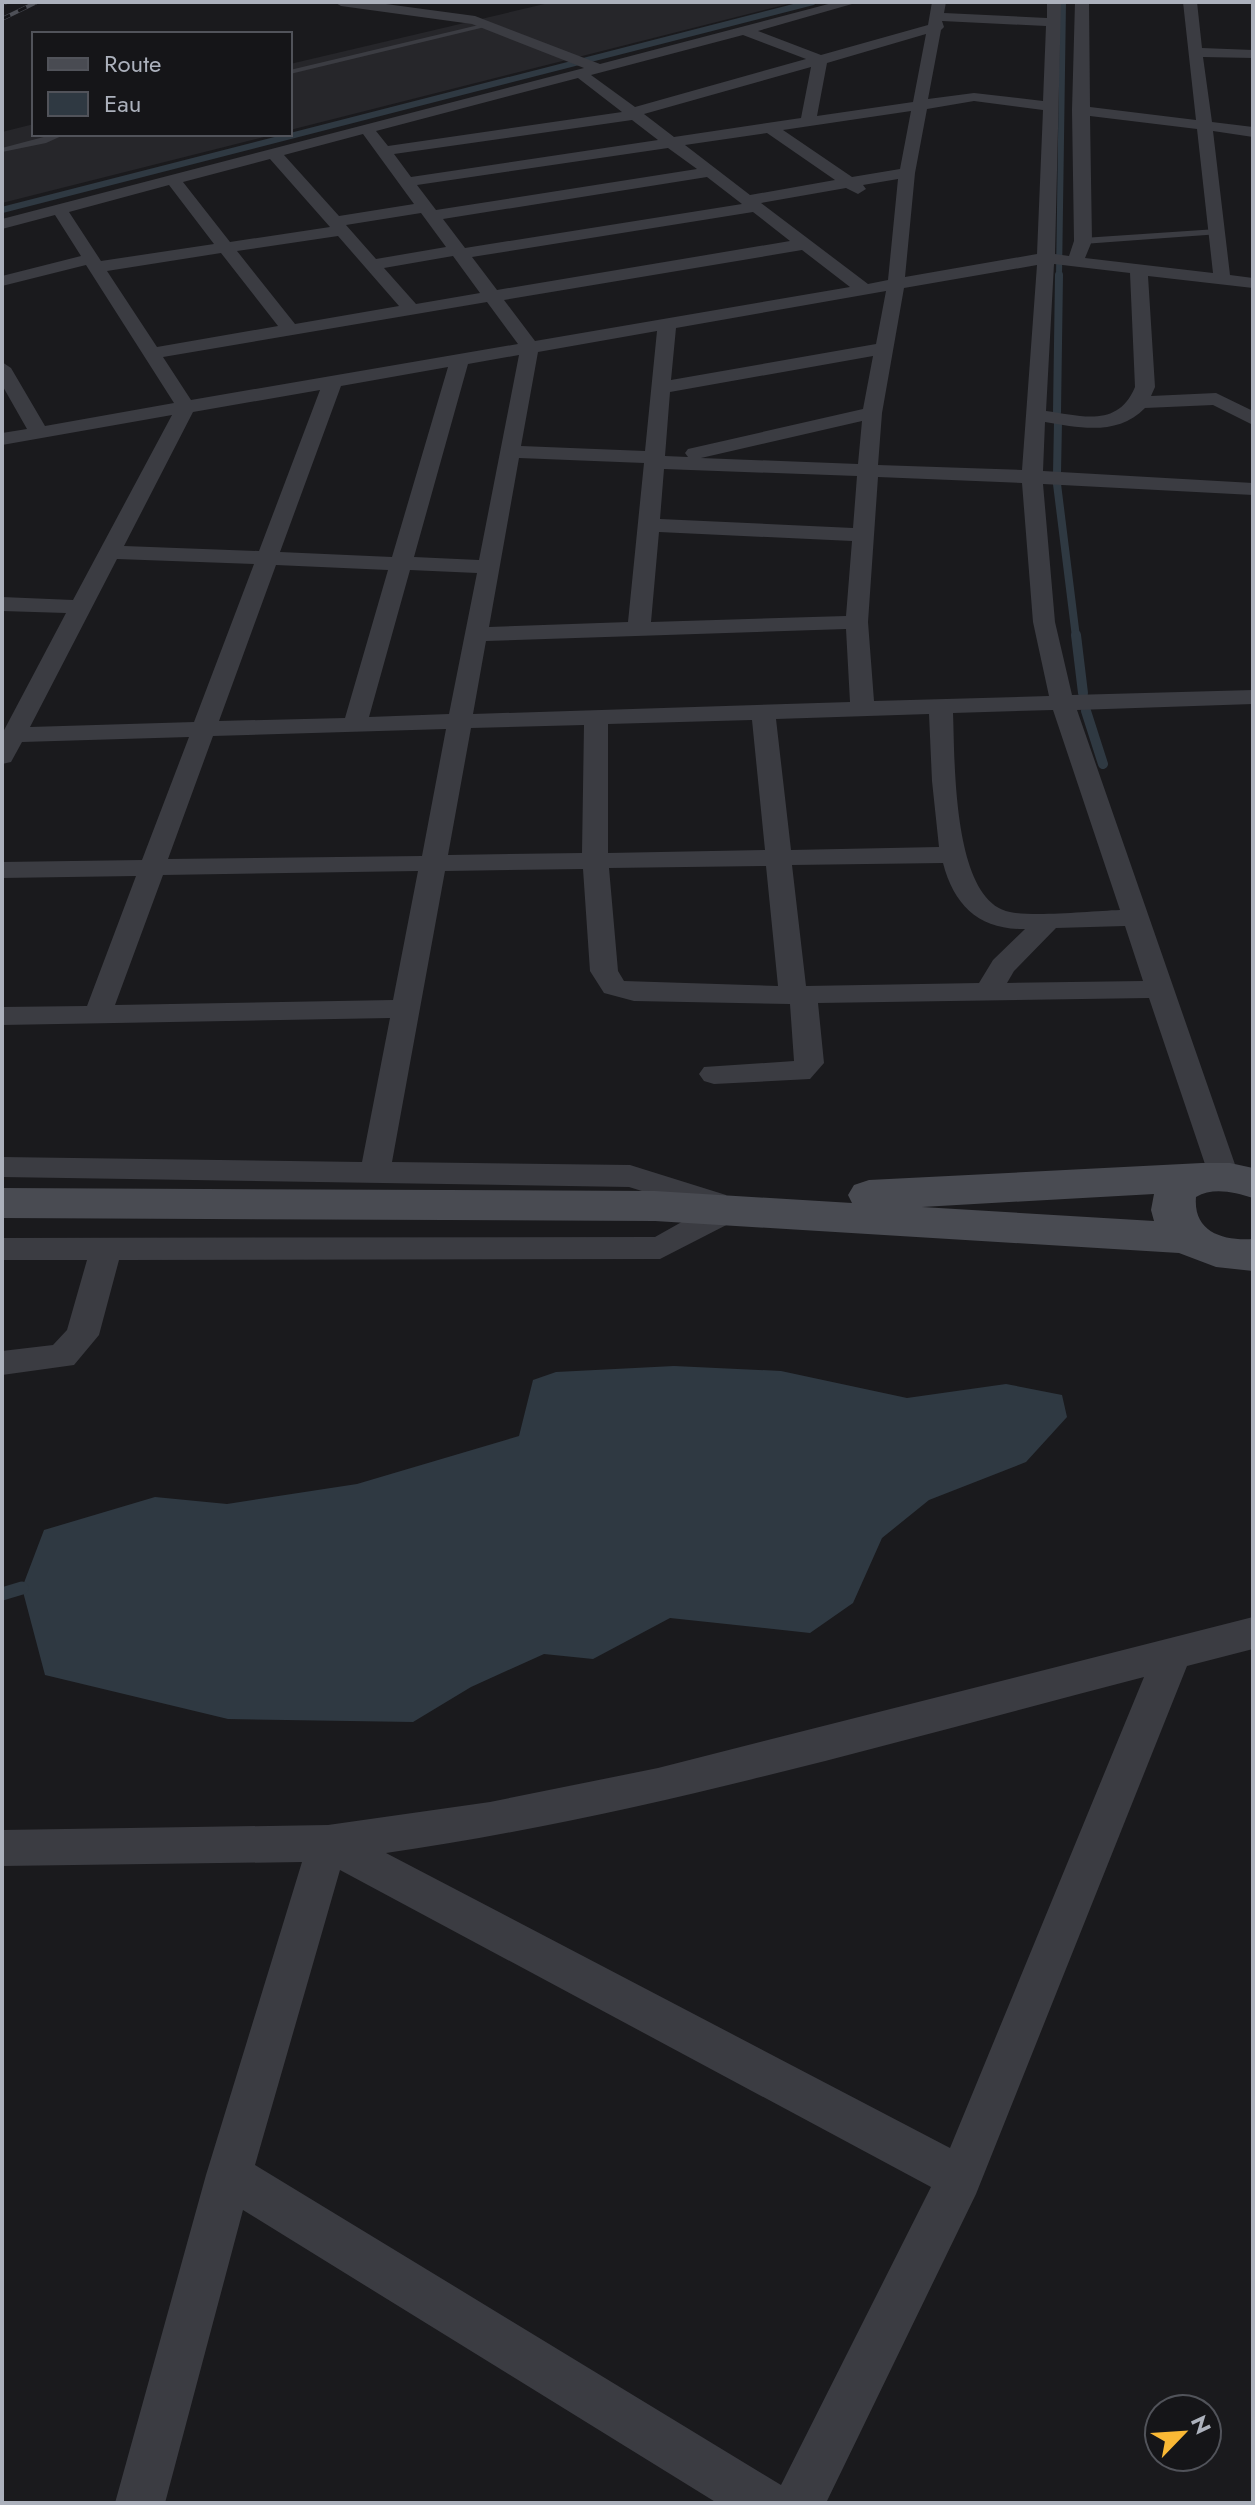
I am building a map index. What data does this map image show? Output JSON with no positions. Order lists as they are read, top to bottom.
{
  "legend": ["Route", "Eau"],
  "north": "top right"
}
